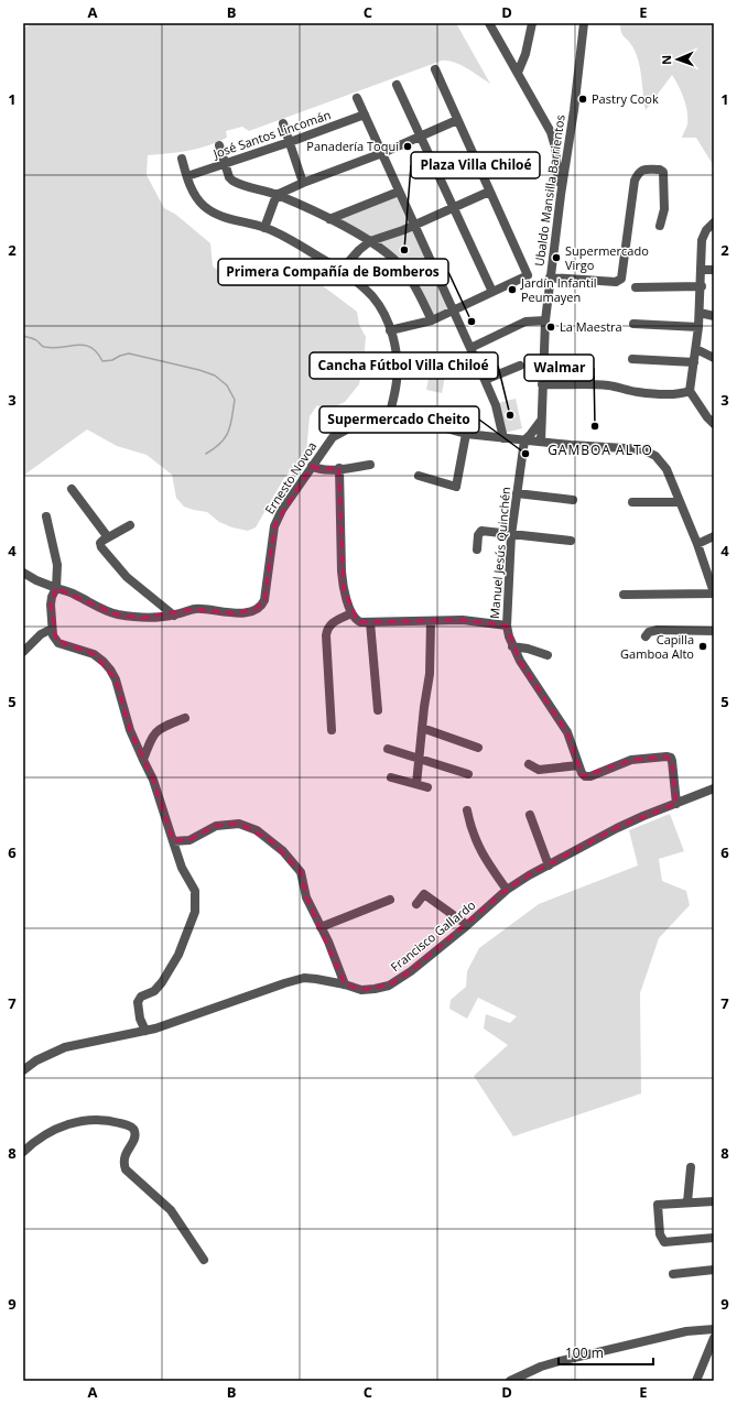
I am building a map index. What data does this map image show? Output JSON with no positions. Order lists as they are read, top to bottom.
{
  "streets": {
    "street": [
      "José Santos Lincomán",
      "Ubaldo Mansilla Barrientos",
      "Ernesto Novoa",
      "Manuel Jesús Quinchén",
      "Francisco Gallardo"
    ]
  },
  "crossings": [
    ["Ubaldo Mansilla Barrientos", "Ernesto Novoa"],
    ["Ernesto Novoa", "Manuel Jesús Quinchén"]
  ],
  "districts": ["GAMBOA ALTO"],
  "places": [
    "Pastry Cook",
    "Panadería Toqui",
    "Plaza Villa Chiloé",
    "Supermercado Virgo",
    "Jardín Infantil Peumayen",
    "Primera Compañía de Bomberos",
    "La Maestra",
    "Cancha Fútbol Villa Chiloé",
    "Walmar",
    "Supermercado Cheito",
    "Capilla Gamboa Alto"
  ],
  "scale_bar": "100 m",
  "north": "left",
  "grid": {
    "columns": [
      "A",
      "B",
      "C",
      "D",
      "E"
    ],
    "rows": [
      "1",
      "2",
      "3",
      "4",
      "5",
      "6",
      "7",
      "8",
      "9"
    ]
  }
}
